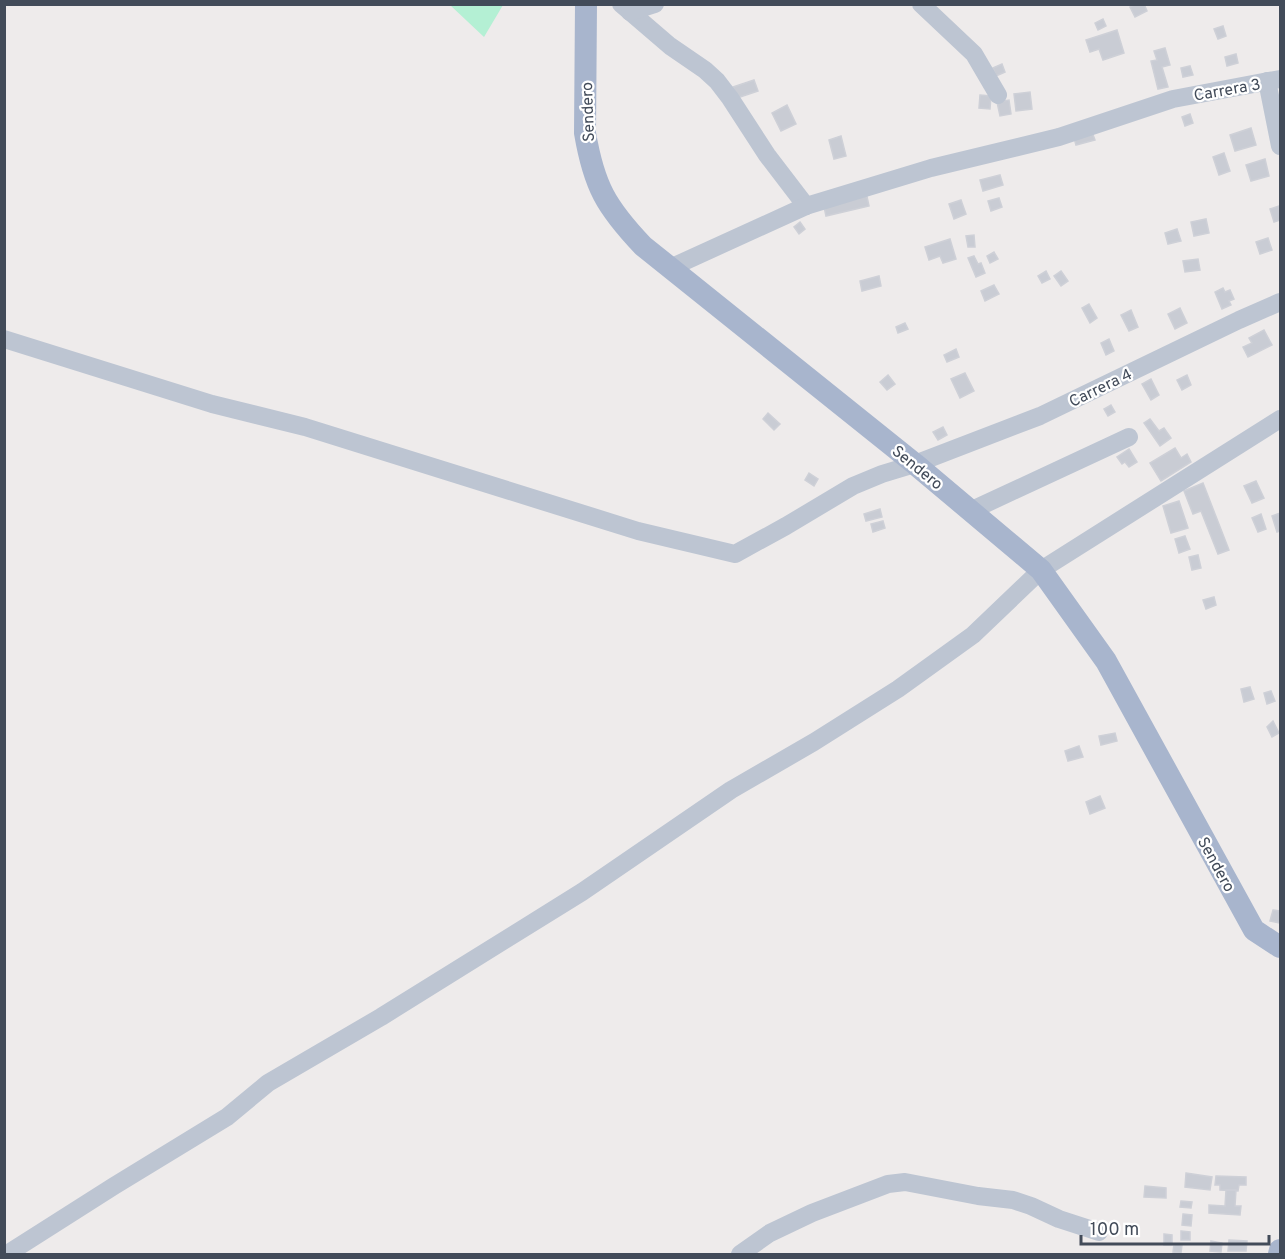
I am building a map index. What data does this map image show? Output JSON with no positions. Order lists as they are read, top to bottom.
{
  "streets": {
    "main road": ["Sendero"],
    "street": ["Carrera 3", "Carrera 4"]
  },
  "crossings": [
    ["Carrera 3", "Sendero"],
    ["Sendero", "Carrera 4"]
  ],
  "scale_bar": "100 m"
}
